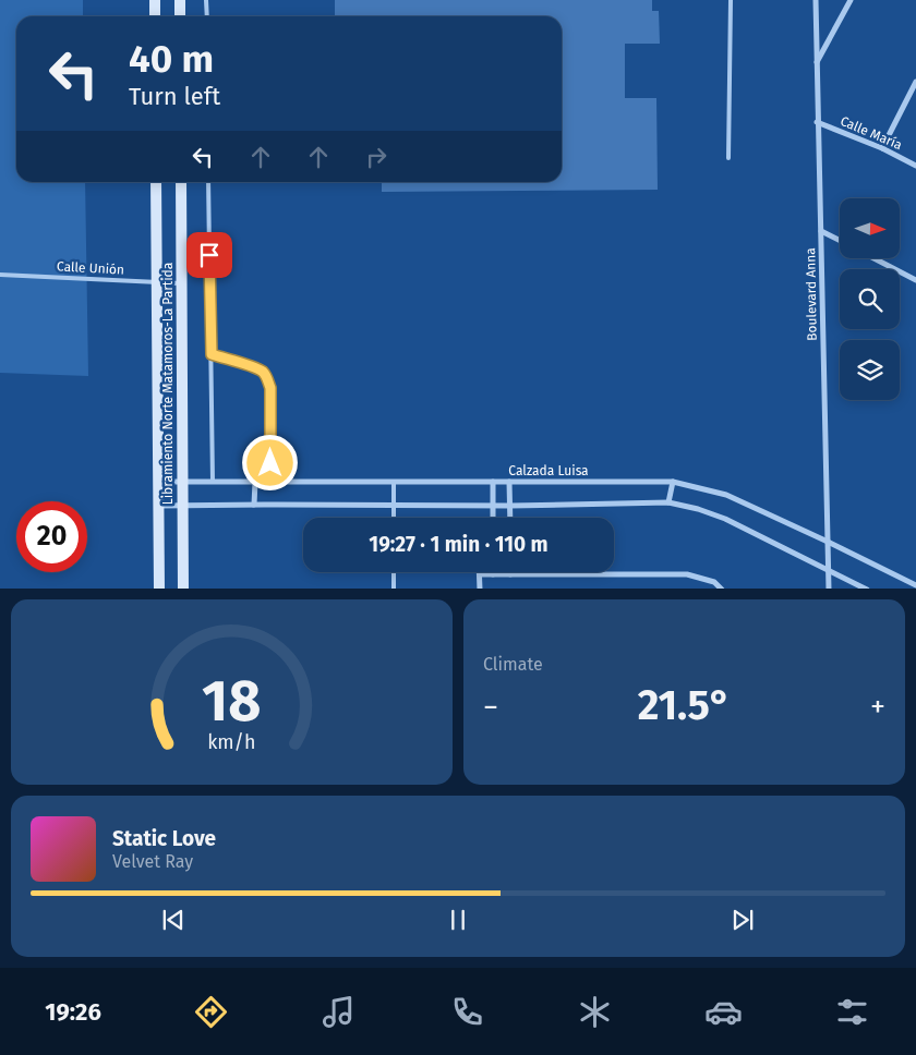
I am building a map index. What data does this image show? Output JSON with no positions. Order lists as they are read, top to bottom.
{
  "streets": {
    "main road": ["Libramiento Norte Matamoros-La Partida"],
    "street": ["Calle María", "Boulevard Anna", "Calzada Luisa"],
    "lane": ["Calle Unión"]
  },
  "crossings": [
    ["Calle María", "Boulevard Anna"],
    ["Calle Unión", "Libramiento Norte Matamoros-La Partida"],
    ["Boulevard Anna", "Calzada Luisa"],
    ["Libramiento Norte Matamoros-La Partida", "Calzada Luisa"]
  ],
  "north": "right",
  "page": {
    "turn": ["40 m", "Turn left"],
    "limit": "20",
    "trip": "19:27 · 1 min · 110 m",
    "tile": "Climate",
    "heat": ["−", "21.5°", "+"],
    "song": ["Static Love", "Velvet Ray"],
    "tabs": "19:26",
    "gauge": ["18", "km/h"]
  }
}
